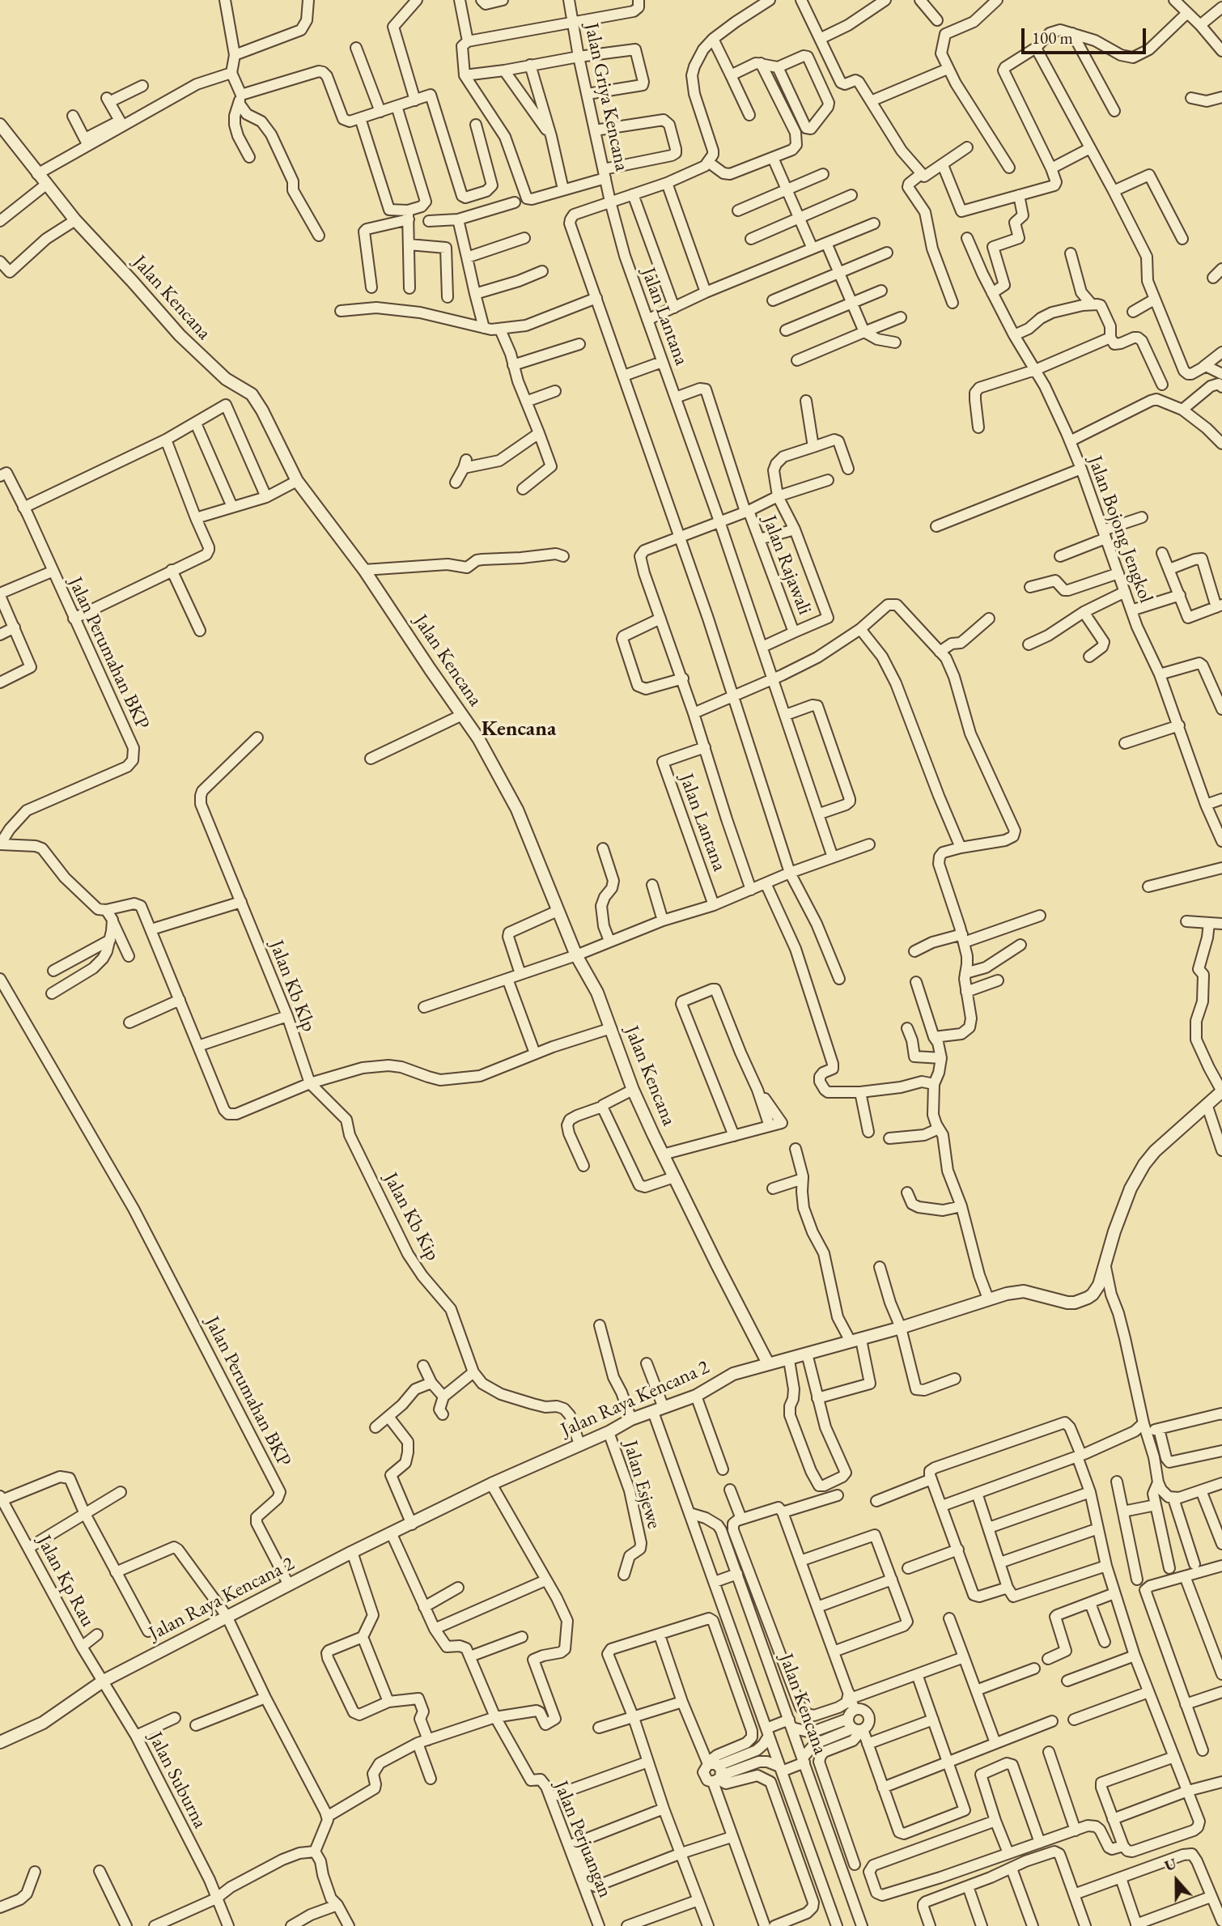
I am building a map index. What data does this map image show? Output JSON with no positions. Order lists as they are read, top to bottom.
{
  "streets": {
    "street": [
      "Jalan Griya Kencana",
      "Jalan Kencana",
      "Jalan Lantana",
      "Jalan Bojong Jengkol",
      "Jalan Rajawali",
      "Jalan Perumahan BKP",
      "Jalan Kb Klp",
      "Jalan Kb Kip",
      "Jalan Raya Kencana 2",
      "Jalan Esjewe",
      "Jalan Kp Rau",
      "Jalan Suburna",
      "Jalan Perjuangan"
    ]
  },
  "crossings": [
    ["Jalan Griya Kencana", "Jalan Lantana"],
    ["Jalan Kencana", "Jalan Raya Kencana 2"],
    ["Jalan Lantana", "Jalan Rajawali"],
    ["Jalan Perumahan BKP", "Jalan Raya Kencana 2"],
    ["Jalan Kb Klp", "Jalan Kb Kip"],
    ["Jalan Raya Kencana 2", "Jalan Esjewe"],
    ["Jalan Raya Kencana 2", "Jalan Kp Rau"],
    ["Jalan Raya Kencana 2", "Jalan Suburna"],
    ["Jalan Kp Rau", "Jalan Suburna"]
  ],
  "districts": ["Kencana"],
  "scale_bar": "100 m",
  "north": "top"
}
